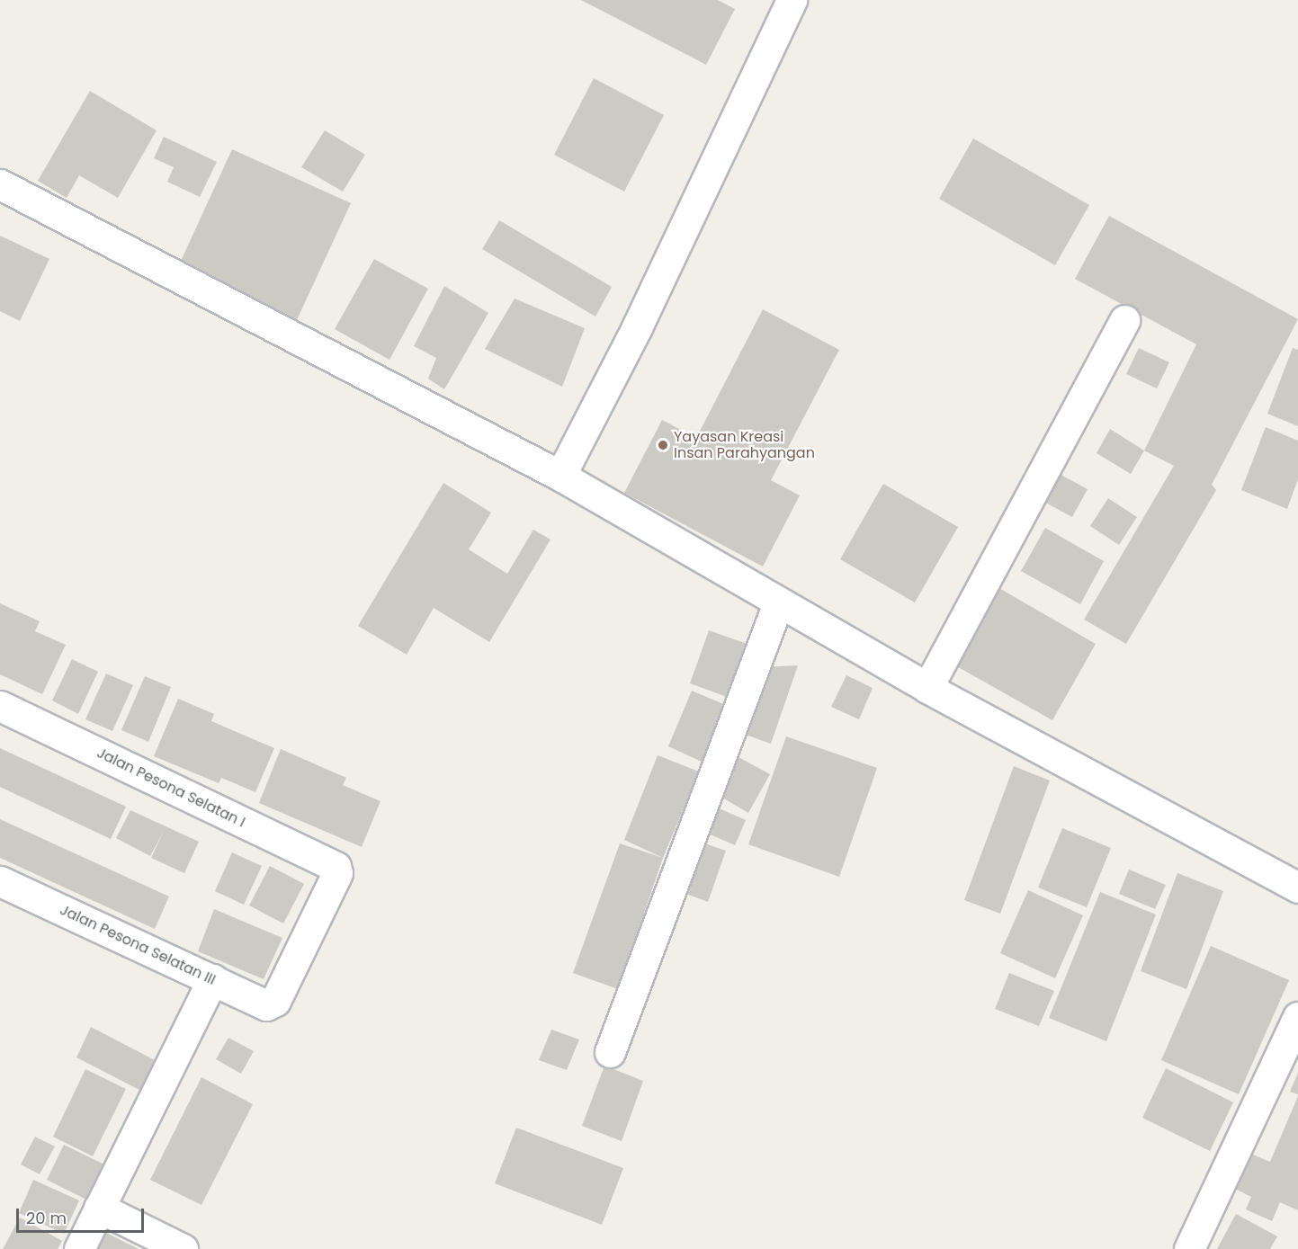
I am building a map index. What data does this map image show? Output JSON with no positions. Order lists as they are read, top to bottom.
{
  "streets": {
    "street": ["Jalan Pesona Selatan I", "Jalan Pesona Selatan III"]
  },
  "crossings": [
    ["Jalan Pesona Selatan I", "Jalan Pesona Selatan III"]
  ],
  "places": ["Yayasan Kreasi Insan Parahyangan"],
  "scale_bar": "20 m"
}
